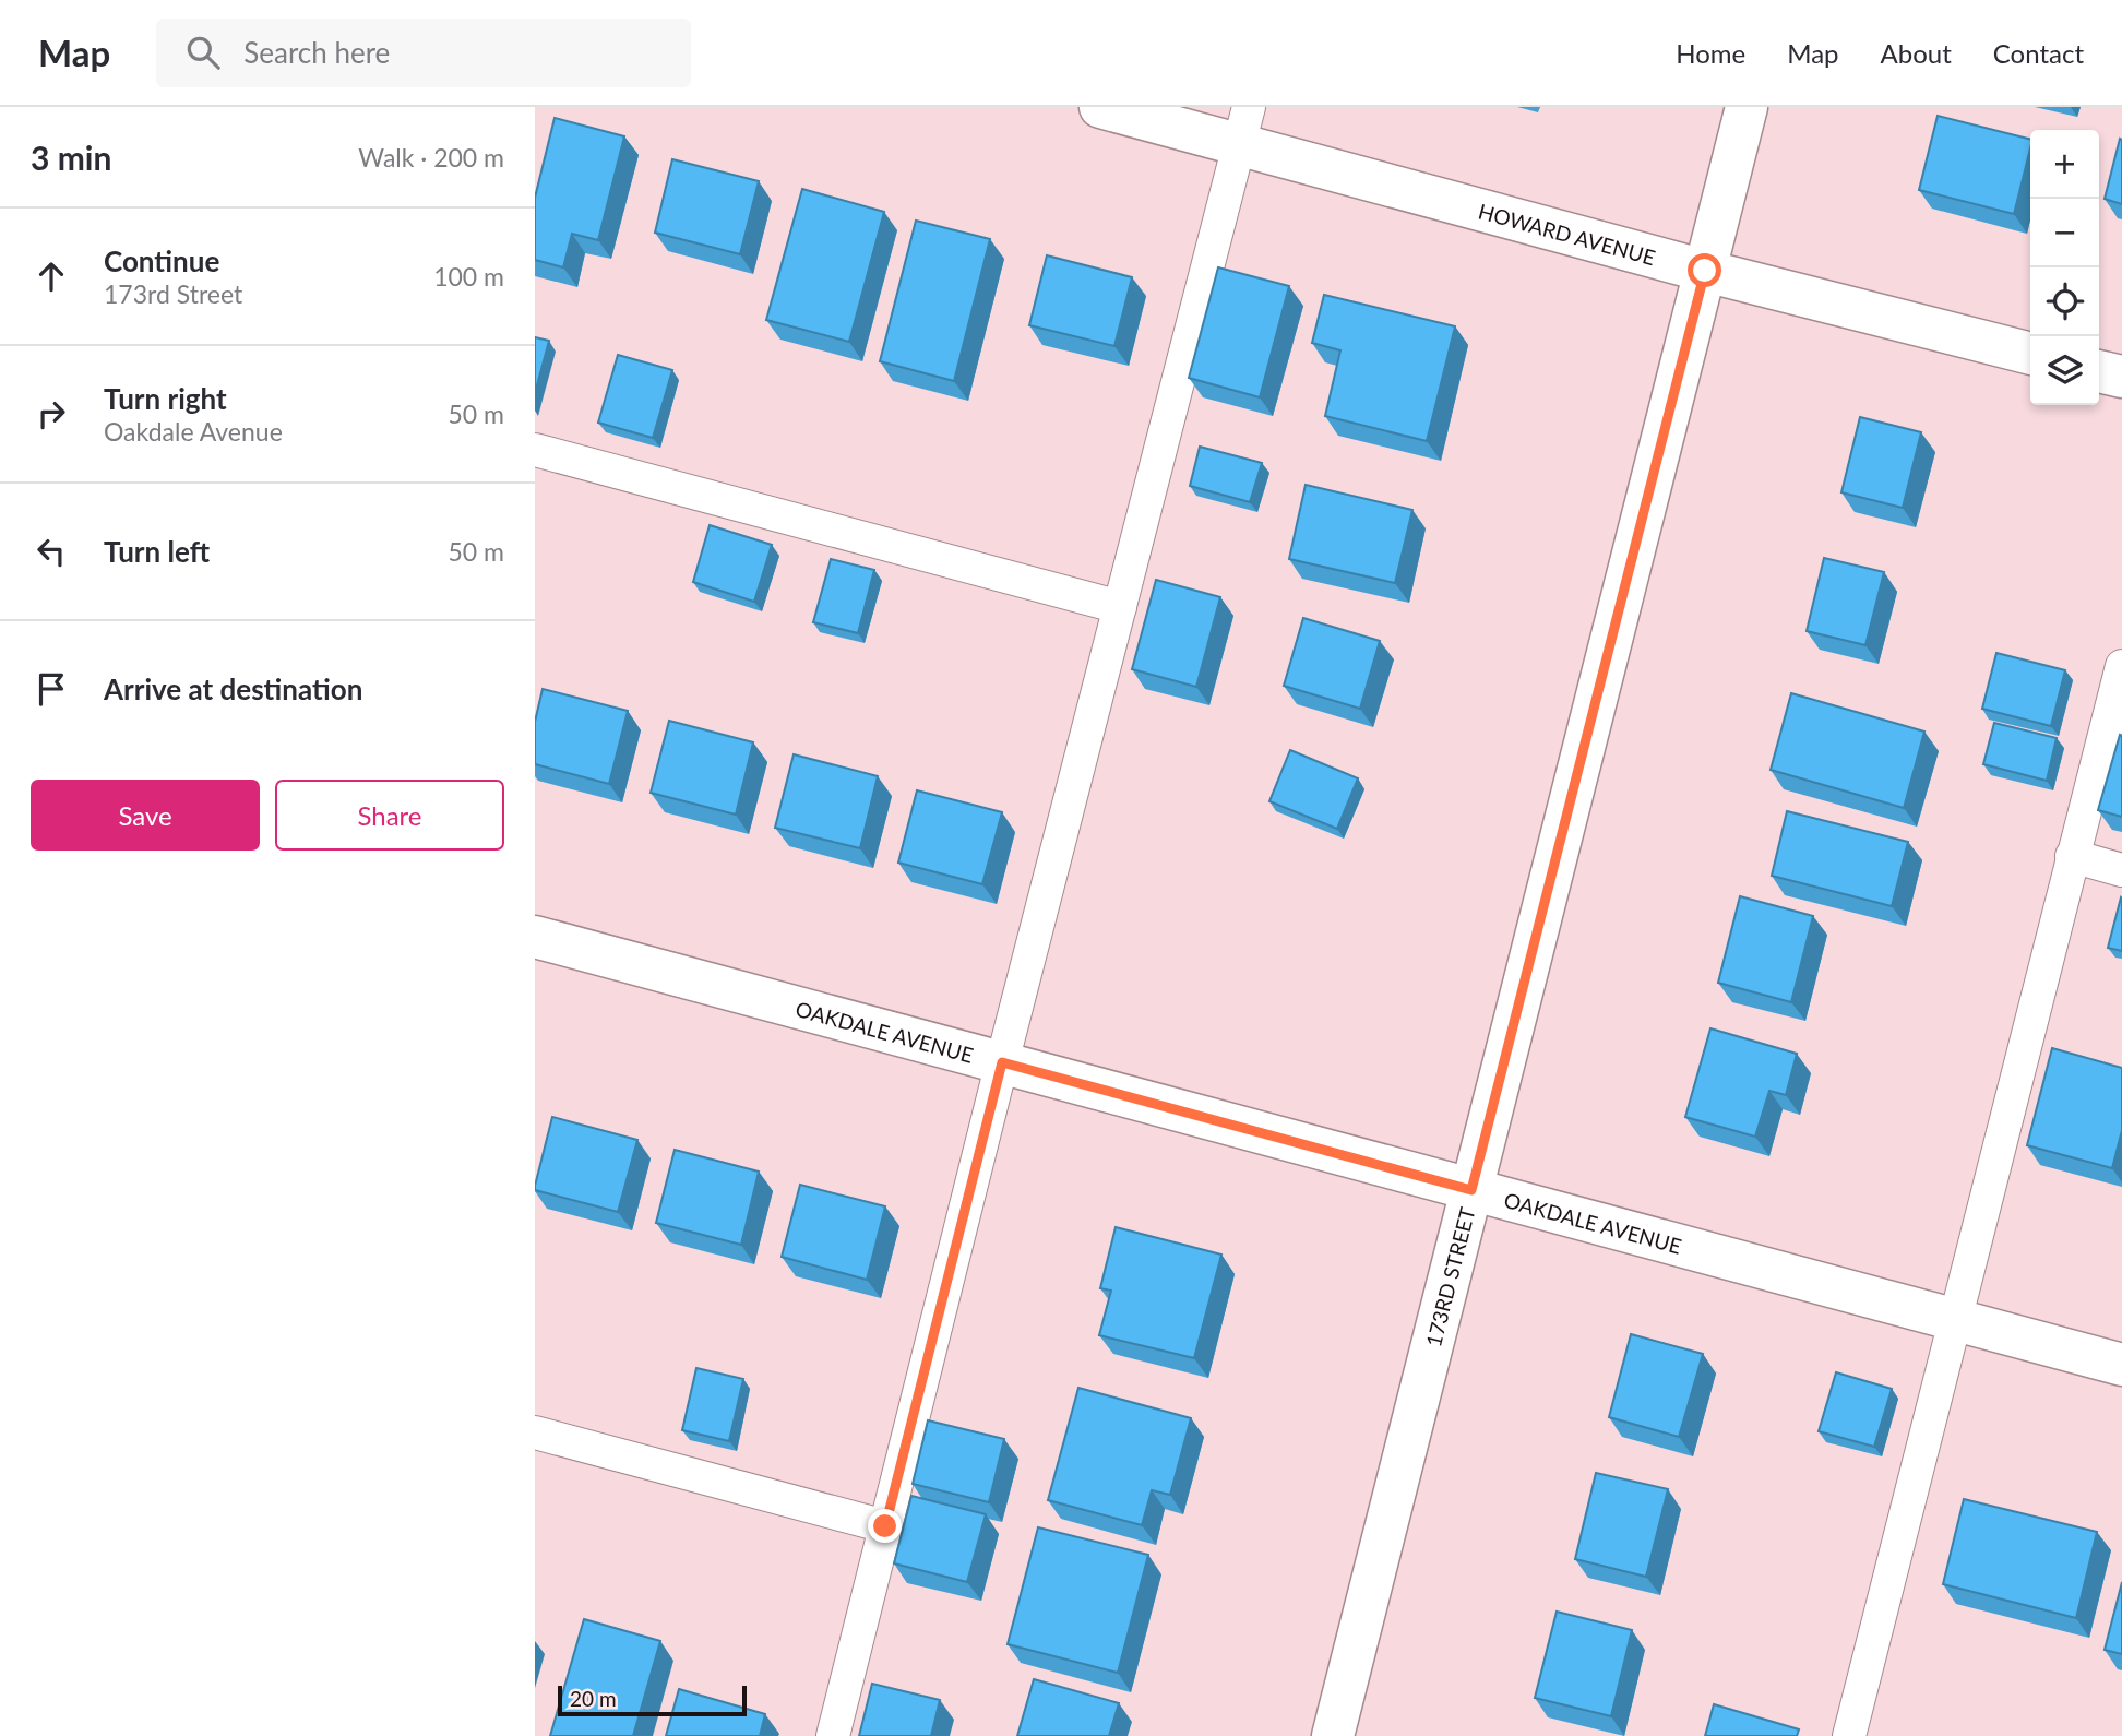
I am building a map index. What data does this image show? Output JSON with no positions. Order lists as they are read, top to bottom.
{
  "streets": {
    "street": ["HOWARD AVENUE", "OAKDALE AVENUE", "173RD STREET"]
  },
  "crossings": [
    ["HOWARD AVENUE", "173RD STREET"],
    ["OAKDALE AVENUE", "173RD STREET"]
  ],
  "scale_bar": "20 m",
  "page": {
    "header": "Map",
    "search": "Search here",
    "nav": [
      "Home",
      "Map",
      "About",
      "Contact"
    ],
    "heading": ["3 min", "Walk · 200 m"],
    "map_buttons": ["+", "−"],
    "list": [
      ["Continue", "173rd Street", "100 m"],
      ["Turn right", "Oakdale Avenue", "50 m"],
      ["Turn left", "50 m"],
      "Arrive at destination"
    ],
    "buttons": ["Save", "Share"],
    "scale": "20 m"
  }
}
